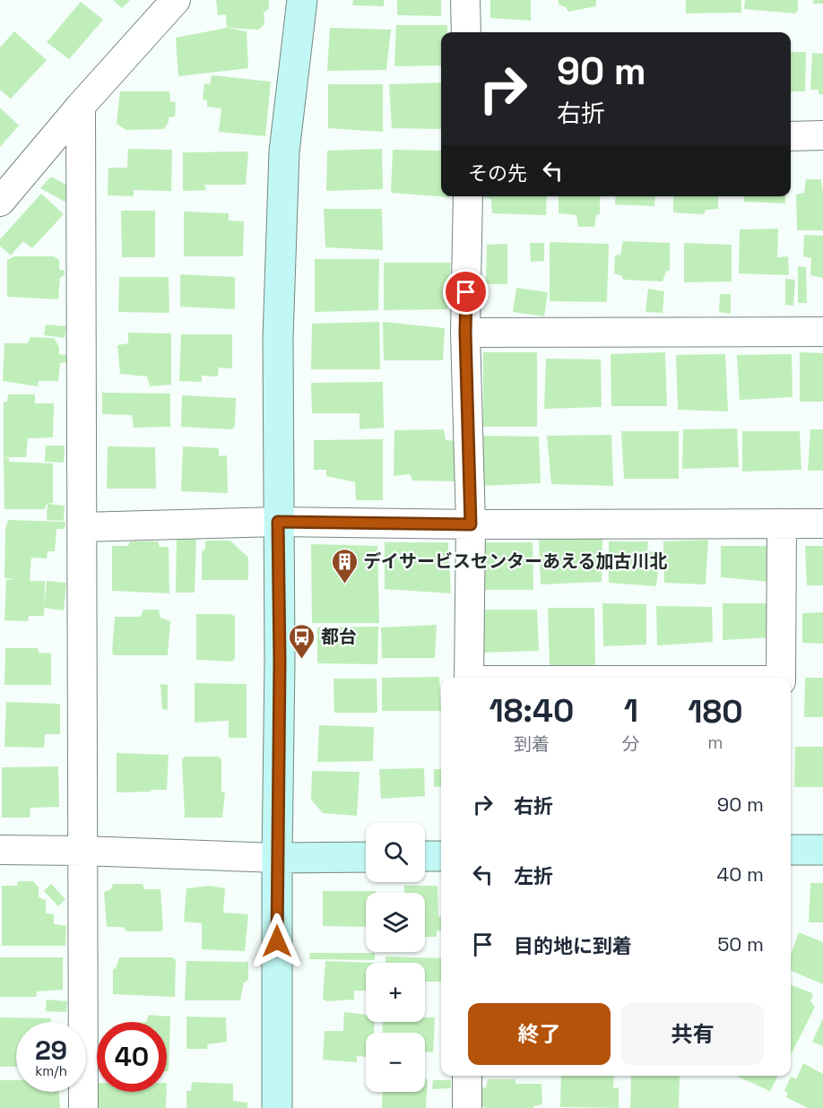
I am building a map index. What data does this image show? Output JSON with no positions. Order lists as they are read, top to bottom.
{
  "places": {
    "building": ["デイサービスセンターあえる加古川北"],
    "bus stop": ["都台"]
  },
  "page": {
    "turn": ["90 m", "右折"],
    "then": "その先",
    "eta": [
      "18:40",
      "到着",
      "1",
      "分",
      "180",
      "m"
    ],
    "list": [
      {
        "name": "右折",
        "value": "90 m"
      },
      {
        "name": "左折",
        "value": "40 m"
      },
      {
        "name": "目的地に到着",
        "value": "50 m"
      }
    ],
    "map_buttons": ["+", "−"],
    "buttons": ["終了", "共有"],
    "speed": "29 km/h",
    "limit": "40"
  }
}
